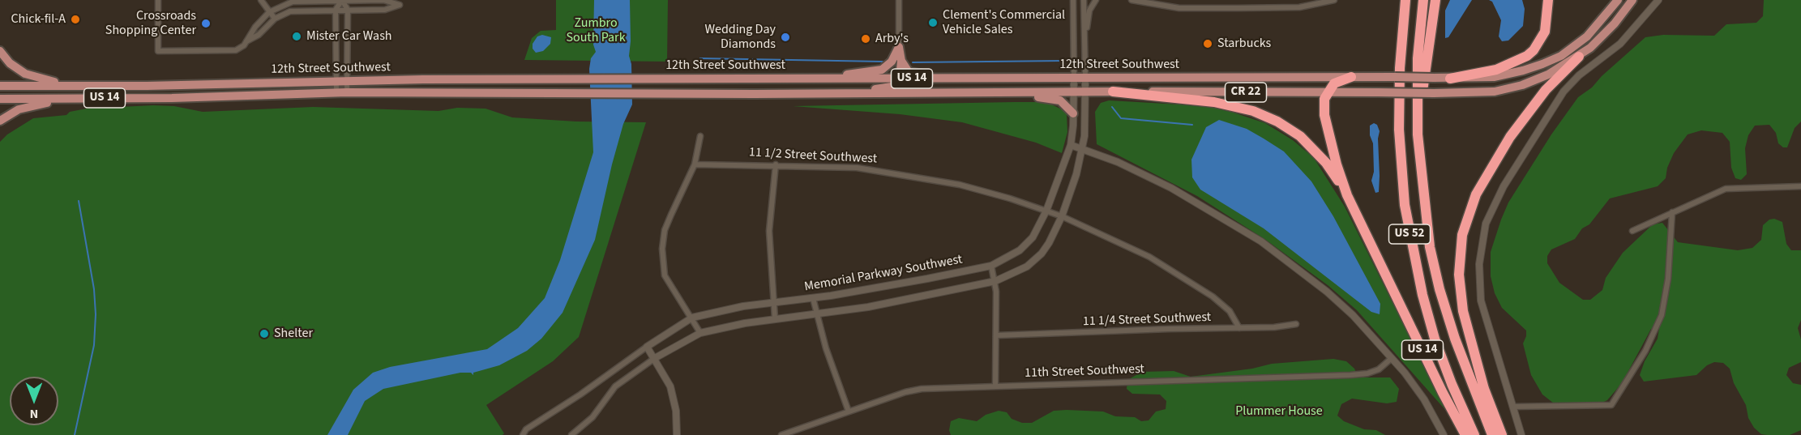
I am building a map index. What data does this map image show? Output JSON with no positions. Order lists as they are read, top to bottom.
{
  "streets": {
    "highway": ["US 14", "US 52"],
    "main road": ["12th Street Southwest", "CR 22"],
    "street": [
      "11 1/2 Street Southwest",
      "Memorial Parkway Southwest",
      "11 1/4 Street Southwest",
      "11th Street Southwest"
    ]
  },
  "crossings": [
    ["12th Street Southwest", "US 14"],
    ["12th Street Southwest", "Memorial Parkway Southwest"],
    ["11 1/2 Street Southwest", "Memorial Parkway Southwest"],
    ["11 1/2 Street Southwest", "11 1/4 Street Southwest"]
  ],
  "parks": ["Zumbro South Park", "Plummer House"],
  "places": [
    "Chick-fil-A",
    "Clement's Commercial Vehicle Sales",
    "Crossroads Shopping Center",
    "Mister Car Wash",
    "Wedding Day Diamonds",
    "Arby's",
    "Starbucks",
    "Shelter"
  ],
  "north": "bottom"
}
